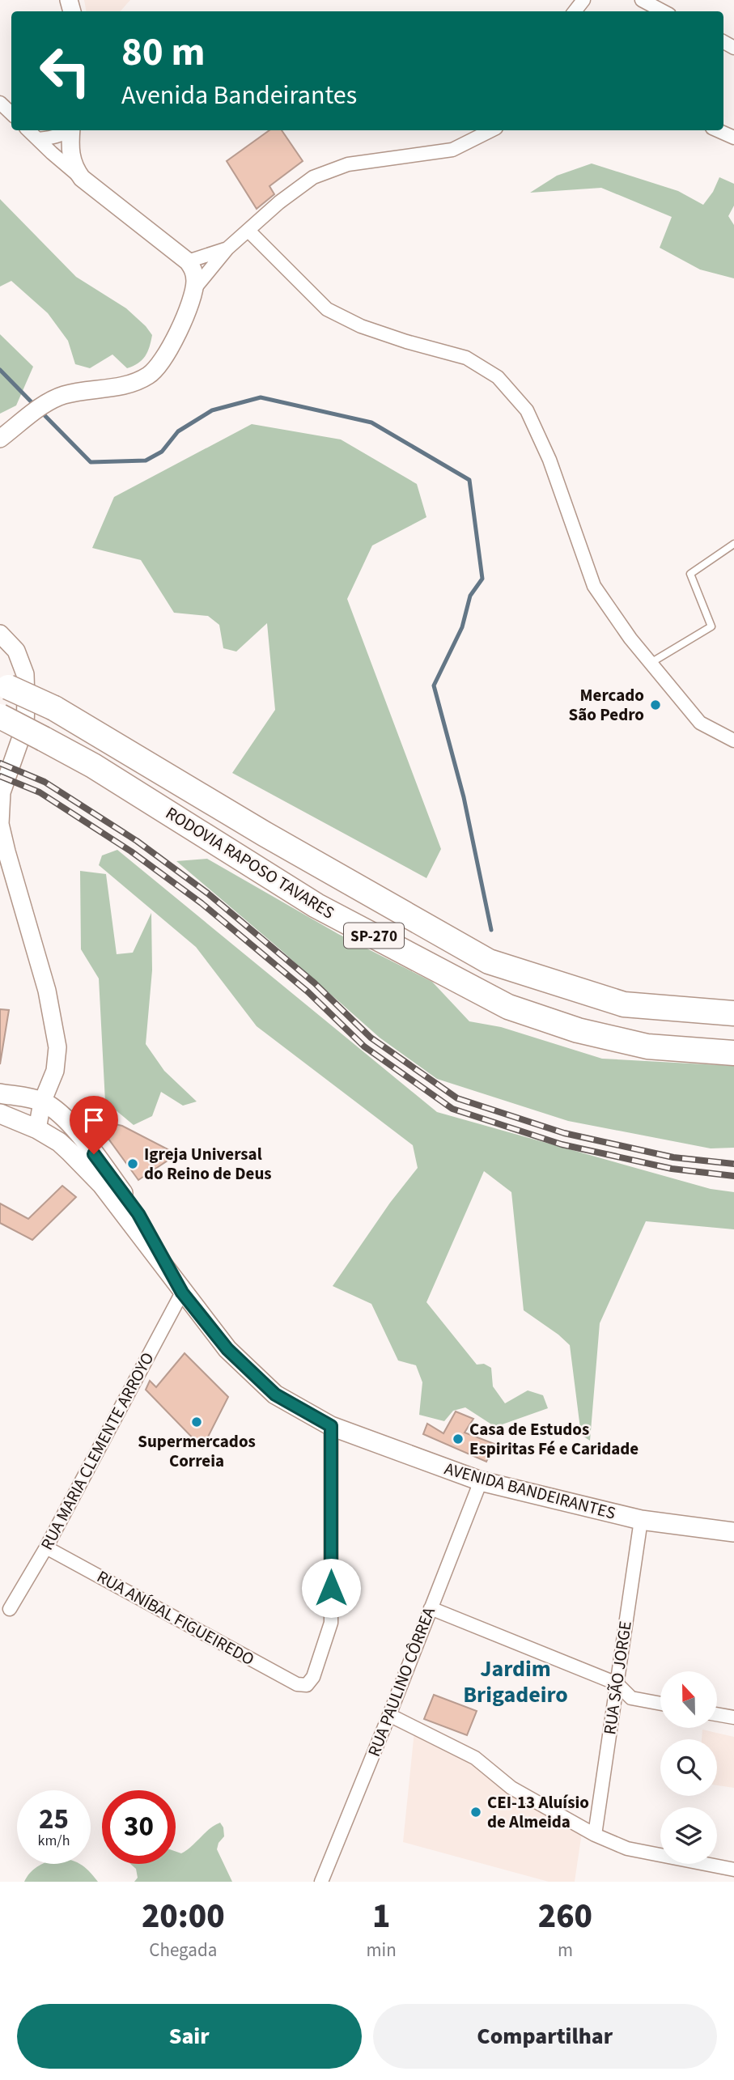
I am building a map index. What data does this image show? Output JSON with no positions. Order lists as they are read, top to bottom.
{
  "streets": {
    "highway": ["RODOVIA RAPOSO TAVARES", "SP-270"],
    "main road": ["AVENIDA BANDEIRANTES"],
    "street": [
      "RUA MARIA CLEMENTE ARROYO",
      "RUA ANÍBAL FIGUEIREDO",
      "RUA SÃO JORGE",
      "RUA PAULINO CÔRREA"
    ]
  },
  "crossings": [
    ["RUA MARIA CLEMENTE ARROYO", "AVENIDA BANDEIRANTES"],
    ["RUA MARIA CLEMENTE ARROYO", "RUA ANÍBAL FIGUEIREDO"],
    ["AVENIDA BANDEIRANTES", "RUA ANÍBAL FIGUEIREDO"],
    ["AVENIDA BANDEIRANTES", "RUA SÃO JORGE"],
    ["AVENIDA BANDEIRANTES", "RUA PAULINO CÔRREA"]
  ],
  "districts": ["Jardim Brigadeiro"],
  "places": [
    "Mercado São Pedro",
    "Igreja Universal do Reino de Deus",
    "Supermercados Correia",
    "Casa de Estudos Espiritas Fé e Caridade",
    "CEI-13 Aluísio de Almeida"
  ],
  "north": "top",
  "page": {
    "turn": ["80 m", "Avenida Bandeirantes"],
    "speed": "25 km/h",
    "limit": "30",
    "eta": [
      "20:00",
      "Chegada",
      "1",
      "min",
      "260",
      "m"
    ],
    "buttons": ["Sair", "Compartilhar"]
  }
}
